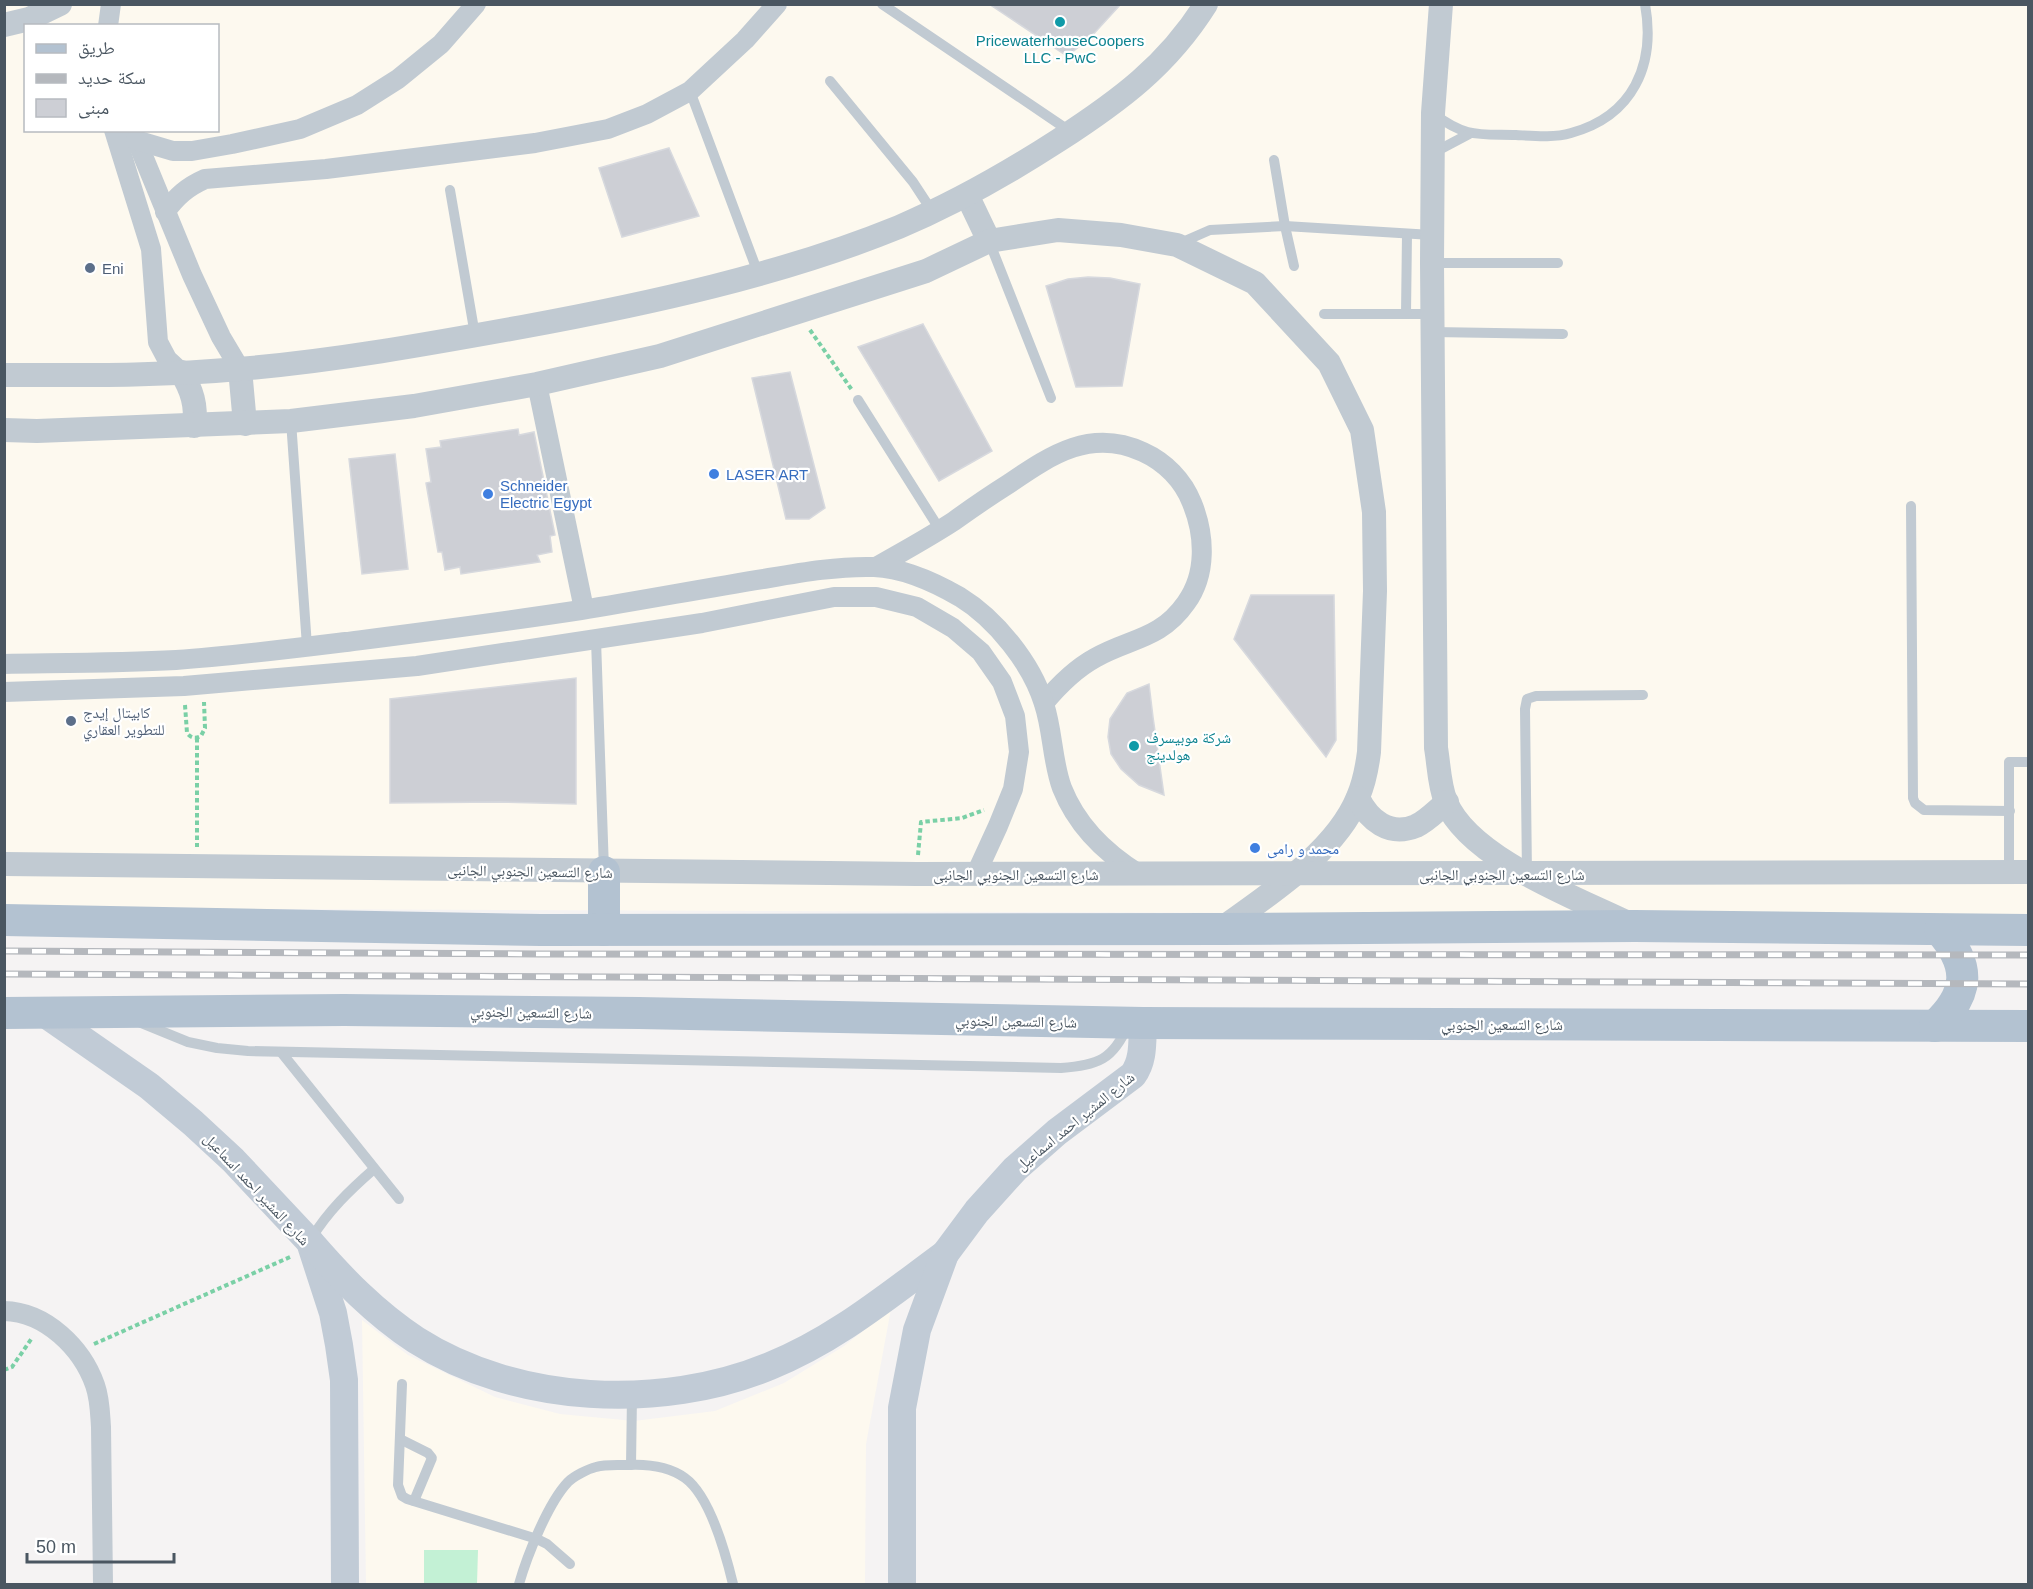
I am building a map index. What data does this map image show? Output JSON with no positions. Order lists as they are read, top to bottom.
{
  "streets": {
    "main road": ["شارع التسعين الجنوبي", "شارع المشير احمد اسماعيل"],
    "street": ["شارع التسعين الجنوبي الجانبى"]
  },
  "crossings": [
    ["شارع التسعين الجنوبي", "شارع المشير احمد اسماعيل"]
  ],
  "places": [
    "PricewaterhouseCoopers LLC - PwC",
    "Eni",
    "LASER ART",
    "Schneider Electric Egypt",
    "كابيتال إيدج للتطوير العقاري",
    "شركة موبيسرف هولدينج",
    "محمد و رامى"
  ],
  "legend": ["طريق", "سكة حديد", "مبنى"],
  "scale_bar": "50 m"
}
